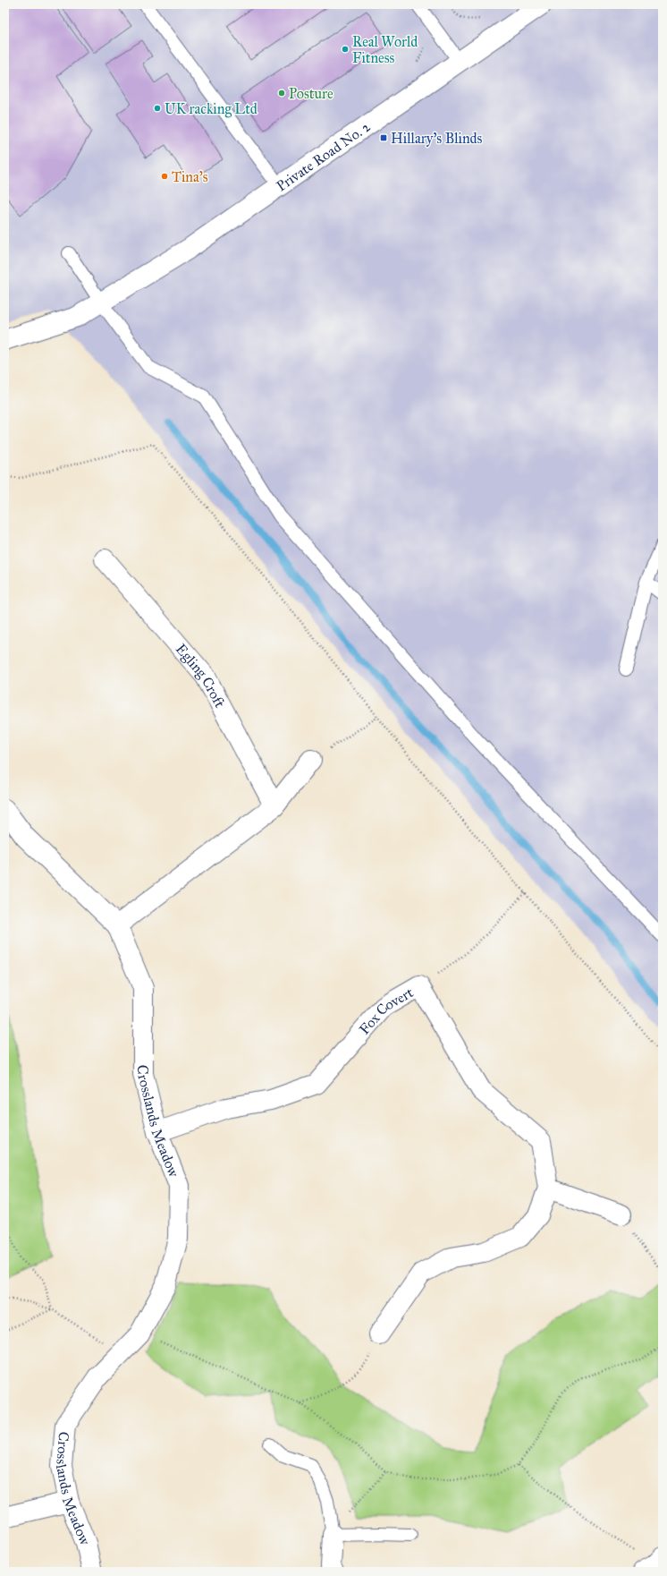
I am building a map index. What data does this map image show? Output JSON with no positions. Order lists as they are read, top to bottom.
{
  "streets": {
    "street": [
      "Private Road No. 2",
      "Egling Croft",
      "Fox Covert",
      "Crosslands Meadow"
    ]
  },
  "crossings": [
    ["Fox Covert", "Crosslands Meadow"]
  ],
  "places": {
    "other": [
      "Real World Fitness",
      "Posture",
      "UK racking Ltd",
      "Tina's"
    ],
    "transit": ["Hillary's Blinds"]
  }
}
